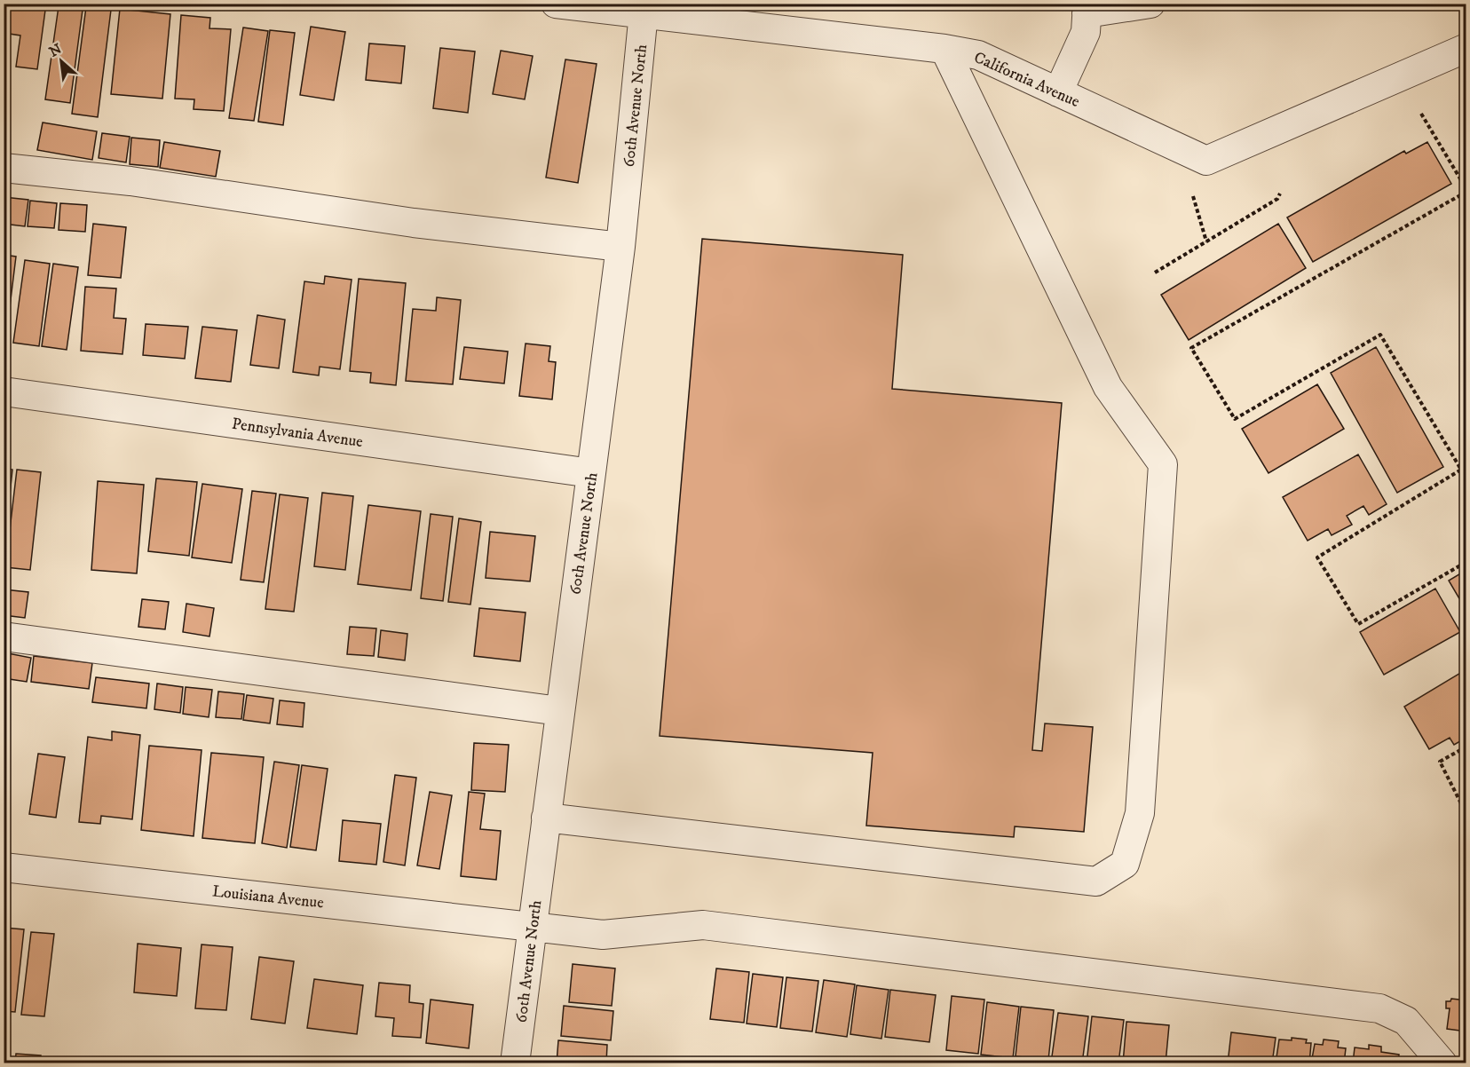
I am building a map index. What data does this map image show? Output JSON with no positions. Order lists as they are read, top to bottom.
{
  "streets": {
    "street": [
      "California Avenue",
      "60th Avenue North",
      "Pennsylvania Avenue",
      "Louisiana Avenue"
    ]
  },
  "crossings": [
    ["California Avenue", "60th Avenue North"],
    ["60th Avenue North", "Pennsylvania Avenue"],
    ["60th Avenue North", "Louisiana Avenue"]
  ],
  "north": "top left"
}
